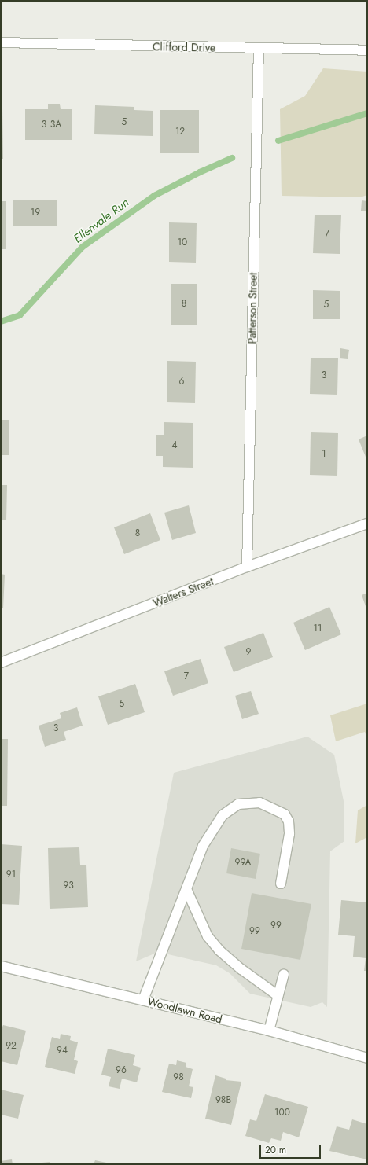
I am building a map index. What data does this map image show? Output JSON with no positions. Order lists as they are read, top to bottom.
{
  "streets": {
    "street": [
      "Clifford Drive",
      "Patterson Street",
      "Walters Street",
      "Woodlawn Road"
    ]
  },
  "crossings": [
    ["Clifford Drive", "Patterson Street"],
    ["Patterson Street", "Walters Street"]
  ],
  "water": ["Ellenvale Run"],
  "house_numbers": [
    "5",
    "3",
    "3A",
    "12",
    "19",
    "7",
    "10",
    "8",
    "5",
    "3",
    "6",
    "4",
    "1",
    "8",
    "11",
    "9",
    "7",
    "5",
    "3",
    "99A",
    "91",
    "93",
    "99",
    "99",
    "92",
    "94",
    "96",
    "98",
    "98B",
    "100"
  ],
  "scale_bar": "20 m"
}
